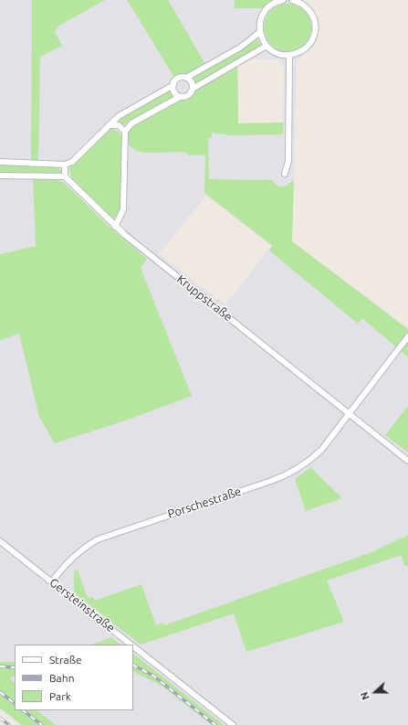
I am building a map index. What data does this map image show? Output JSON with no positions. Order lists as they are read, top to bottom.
{
  "streets": {
    "street": ["Kruppstraße", "Porschestraße", "Gersteinstraße"]
  },
  "crossings": [
    ["Kruppstraße", "Porschestraße"],
    ["Porschestraße", "Gersteinstraße"]
  ],
  "legend": ["Straße", "Bahn", "Park"],
  "north": "left"
}
